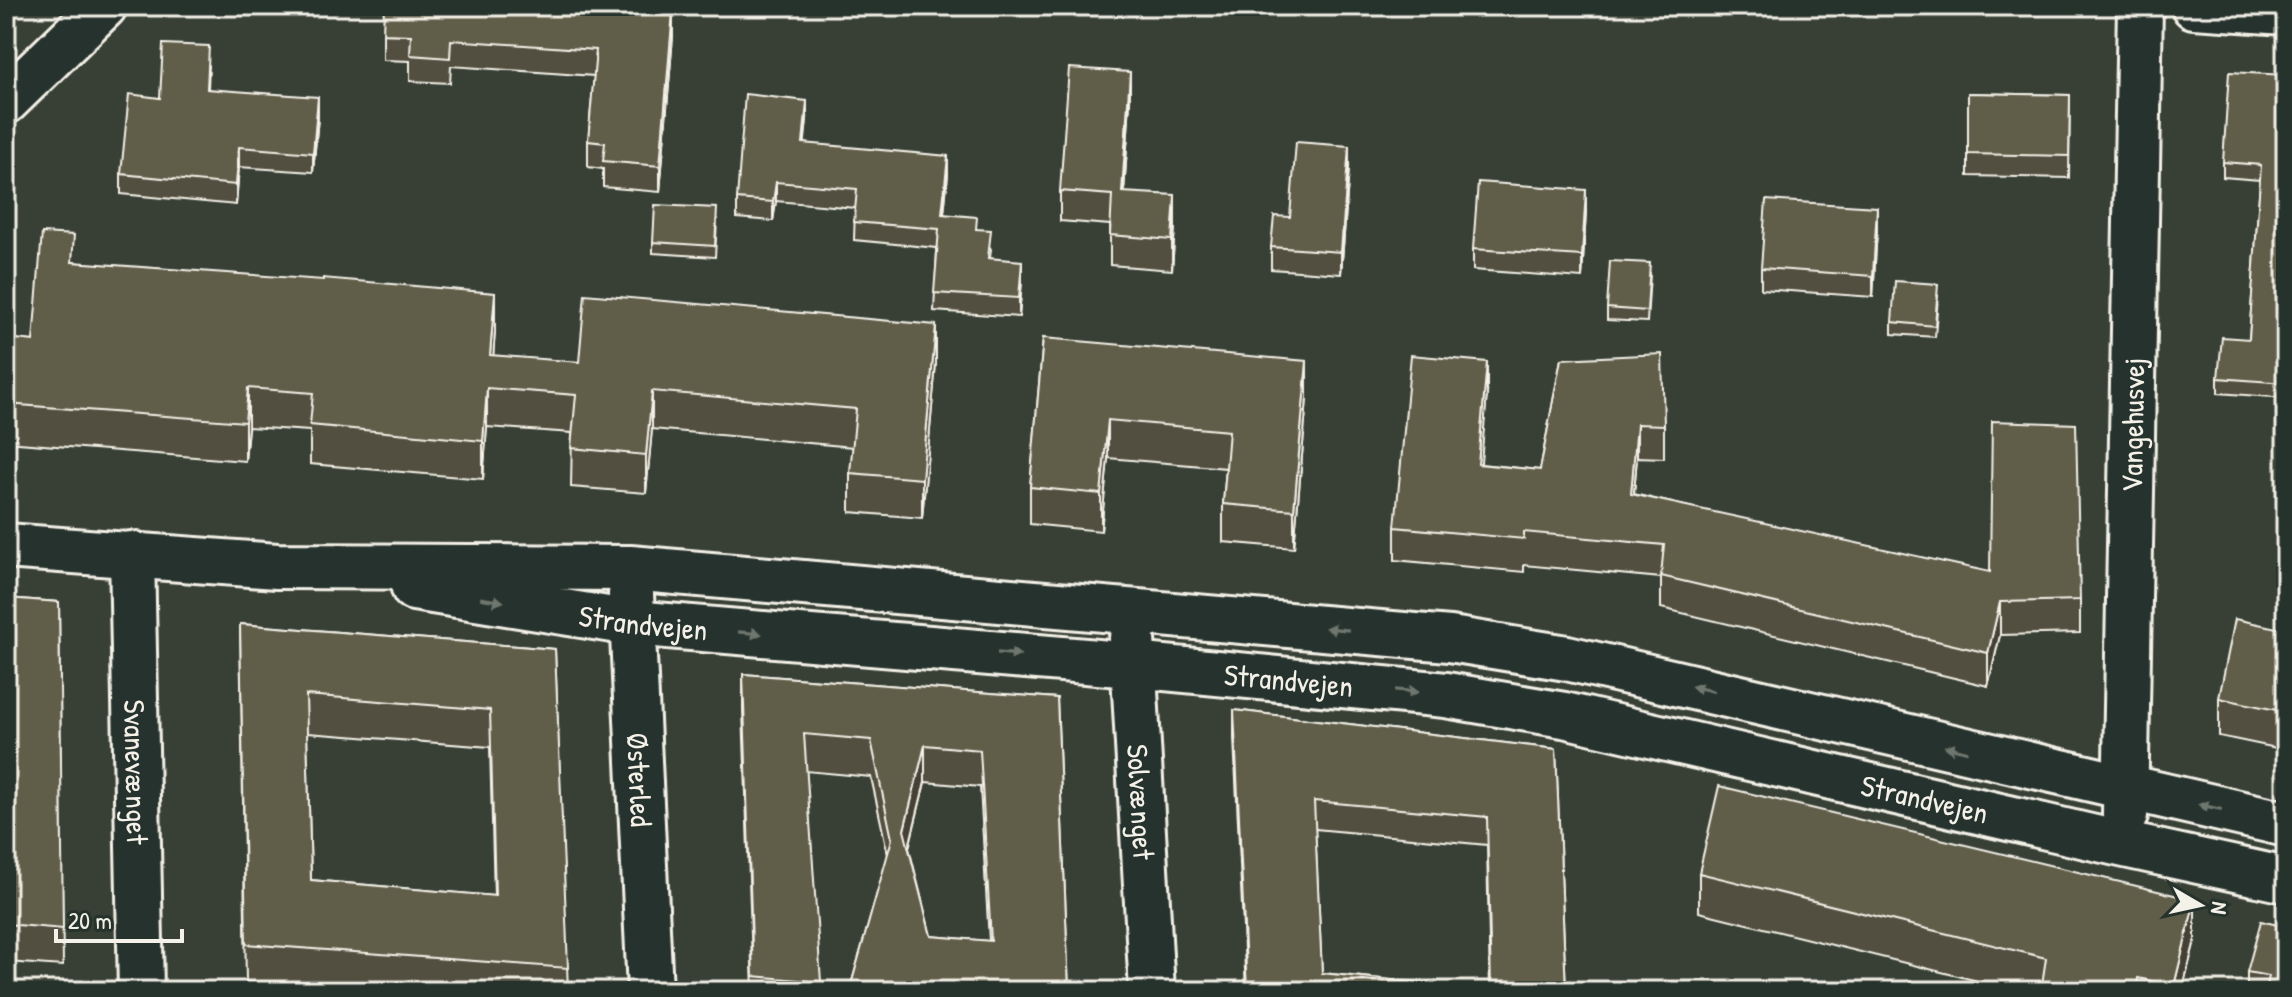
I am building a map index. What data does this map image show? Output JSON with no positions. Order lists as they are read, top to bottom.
{
  "streets": {
    "street": [
      "Vangehusvej",
      "Strandvejen",
      "Svanevænget",
      "Østerled",
      "Solvænget"
    ]
  },
  "crossings": [
    ["Vangehusvej", "Strandvejen"],
    ["Strandvejen", "Svanevænget"],
    ["Strandvejen", "Østerled"],
    ["Strandvejen", "Solvænget"]
  ],
  "scale_bar": "20 m",
  "north": "right"
}
